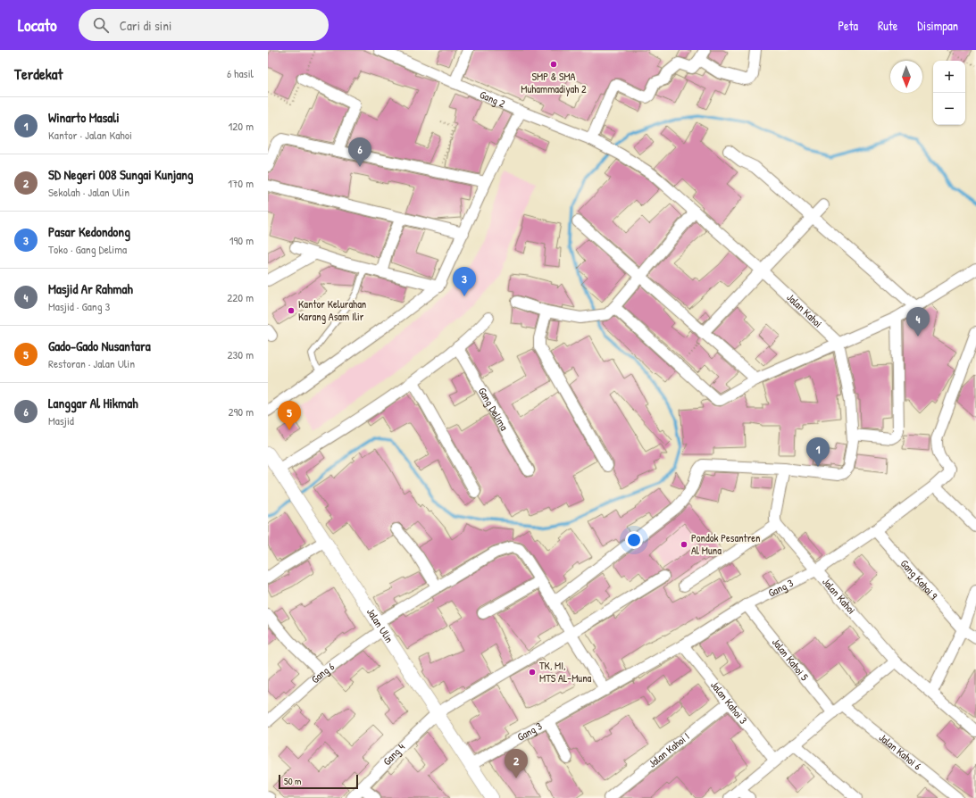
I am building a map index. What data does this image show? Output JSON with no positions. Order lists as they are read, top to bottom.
{
  "streets": {
    "street": [
      "Gang 2",
      "Jalan Kahoi",
      "Gang Delima",
      "Gang Kahoi 9",
      "Gang 3",
      "Jalan Ulin",
      "Jalan Kahoi 5",
      "Gang 6",
      "Jalan Kahoi 3",
      "Jalan Kahoi I",
      "Jalan Kahoi 6",
      "Gang 4"
    ]
  },
  "crossings": [
    ["Gang 2", "Jalan Kahoi"],
    ["Jalan Kahoi", "Gang 3"],
    ["Gang Kahoi 9", "Gang 3"],
    ["Gang 3", "Jalan Ulin"],
    ["Gang 3", "Jalan Kahoi 5"],
    ["Gang 3", "Gang 6"],
    ["Gang 3", "Jalan Kahoi 3"],
    ["Jalan Ulin", "Gang 6"],
    ["Jalan Ulin", "Gang 4"],
    ["Gang 6", "Gang 4"],
    ["Jalan Kahoi 3", "Jalan Kahoi I"]
  ],
  "places": [
    "SMP & SMA Muhammadiyah 2",
    "Kantor Kelurahan Karang Asam Ilir",
    "Pondok Pesantren Al Muna",
    "TK, MI, MTS AL-Muna"
  ],
  "scale_bar": "50 m",
  "north": "bottom",
  "page": {
    "header": "Locato",
    "search": "Cari di sini",
    "nav": ["Peta", "Rute", "Disimpan"],
    "heading": ["Terdekat", "6 hasil"],
    "map_buttons": ["+", "−"],
    "list": [
      {
        "mark": "1",
        "name": "Winarto Masali",
        "note": "Kantor · Jalan Kahoi",
        "value": "120 m"
      },
      {
        "mark": "2",
        "name": "SD Negeri 008 Sungai Kunjang",
        "note": "Sekolah · Jalan Ulin",
        "value": "170 m"
      },
      {
        "mark": "3",
        "name": "Pasar Kedondong",
        "note": "Toko · Gang Delima",
        "value": "190 m"
      },
      {
        "mark": "4",
        "name": "Masjid Ar Rahmah",
        "note": "Masjid · Gang 3",
        "value": "220 m"
      },
      {
        "mark": "5",
        "name": "Gado-Gado Nusantara",
        "note": "Restoran · Jalan Ulin",
        "value": "230 m"
      },
      {
        "mark": "6",
        "name": "Langgar Al Hikmah",
        "note": "Masjid",
        "value": "290 m"
      }
    ],
    "pins": [
      "6",
      "3",
      "4",
      "5",
      "1",
      "2"
    ],
    "scale": "50 m"
  }
}
